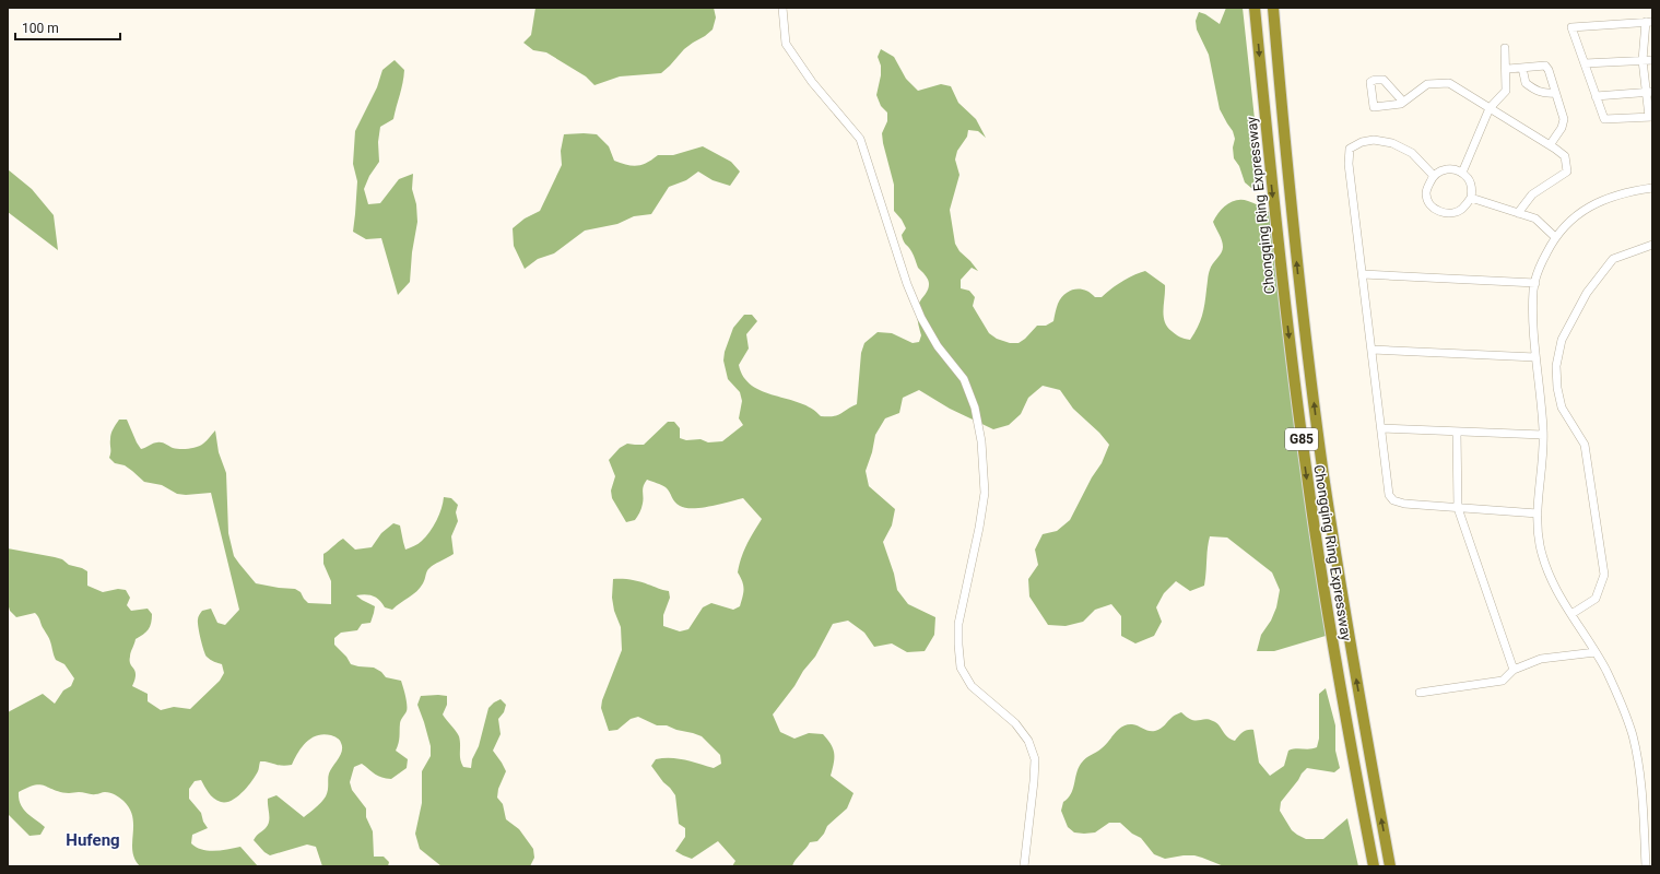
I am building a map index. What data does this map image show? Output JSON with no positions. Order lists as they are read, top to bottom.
{
  "streets": {
    "highway": ["Chongqing Ring Expressway", "G85"]
  },
  "districts": ["Hufeng"],
  "scale_bar": "100 m"
}
